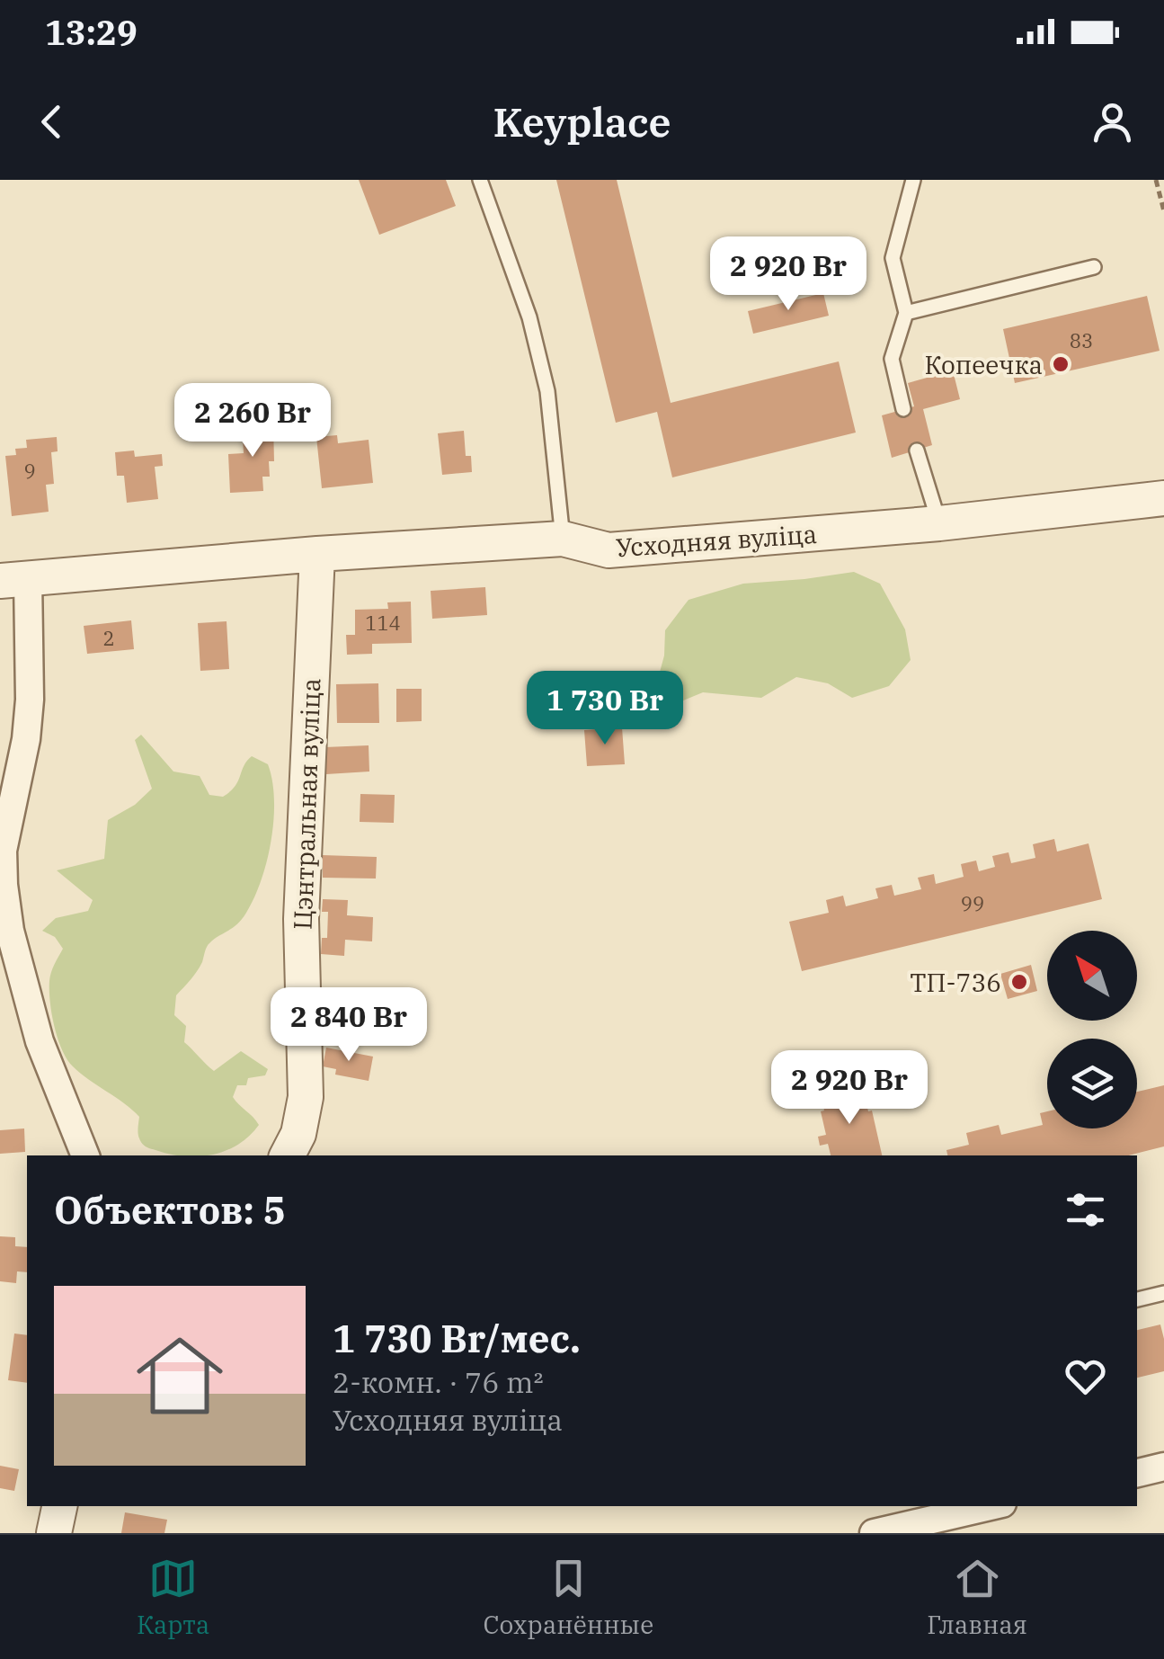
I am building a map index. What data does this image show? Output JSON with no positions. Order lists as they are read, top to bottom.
{
  "streets": {
    "street": ["Усходняя вуліца", "Цэнтральная вуліца"]
  },
  "crossings": [
    ["Усходняя вуліца", "Цэнтральная вуліца"]
  ],
  "places": ["Копеечка", "ТП-736"],
  "house_numbers": [
    "83",
    "9",
    "114",
    "2",
    "99"
  ],
  "north": "top left",
  "page": {
    "status": "13:29",
    "header": "Keyplace",
    "price": [
      "2 920 Br",
      "2 260 Br",
      "1 730 Br",
      "2 840 Br",
      "2 920 Br"
    ],
    "heading": "Объектов: 5",
    "list": [
      {
        "name": "1 730 Br/мес.",
        "note": "2-комн. · 76 m² · Усходняя вуліца"
      }
    ],
    "tabs": ["Карта", "Сохранённые", "Главная"]
  }
}
